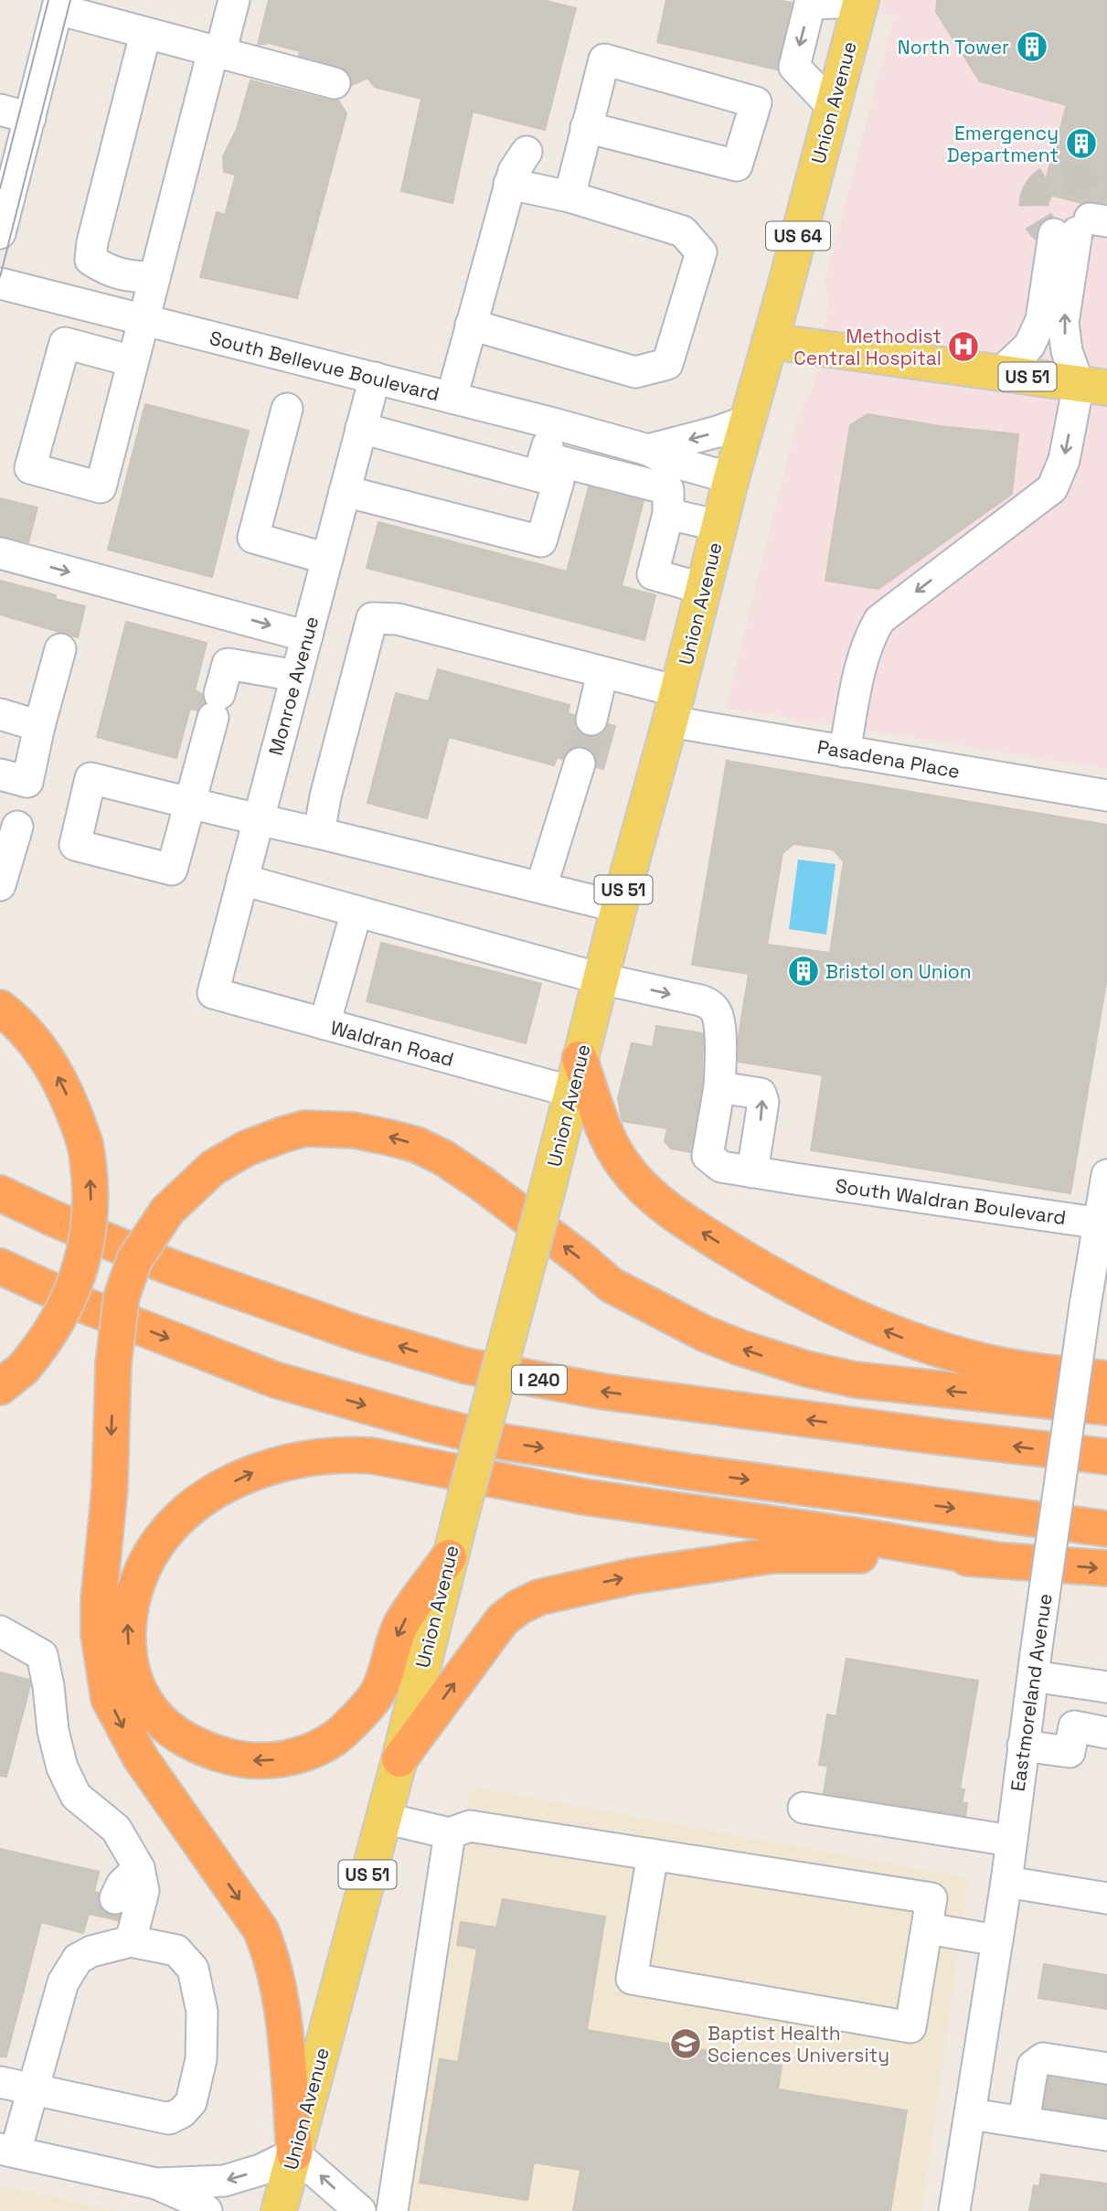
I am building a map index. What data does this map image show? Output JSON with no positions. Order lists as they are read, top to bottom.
{
  "streets": {
    "highway": ["I 240"],
    "main road": ["Union Avenue", "US 64", "US 51"],
    "street": [
      "South Bellevue Boulevard",
      "Monroe Avenue",
      "Pasadena Place",
      "Waldran Road",
      "South Waldran Boulevard",
      "Eastmoreland Avenue"
    ]
  },
  "crossings": [
    ["Union Avenue", "South Bellevue Boulevard"],
    ["Union Avenue", "US 51"],
    ["Union Avenue", "Pasadena Place"],
    ["Union Avenue", "Waldran Road"],
    ["South Bellevue Boulevard", "Monroe Avenue"],
    ["Monroe Avenue", "Waldran Road"],
    ["South Waldran Boulevard", "Eastmoreland Avenue"]
  ],
  "places": {
    "building": ["North Tower", "Emergency Department", "Bristol on Union"],
    "hospital": ["Methodist Central Hospital"],
    "school or university": ["Baptist Health Sciences University"]
  }
}
